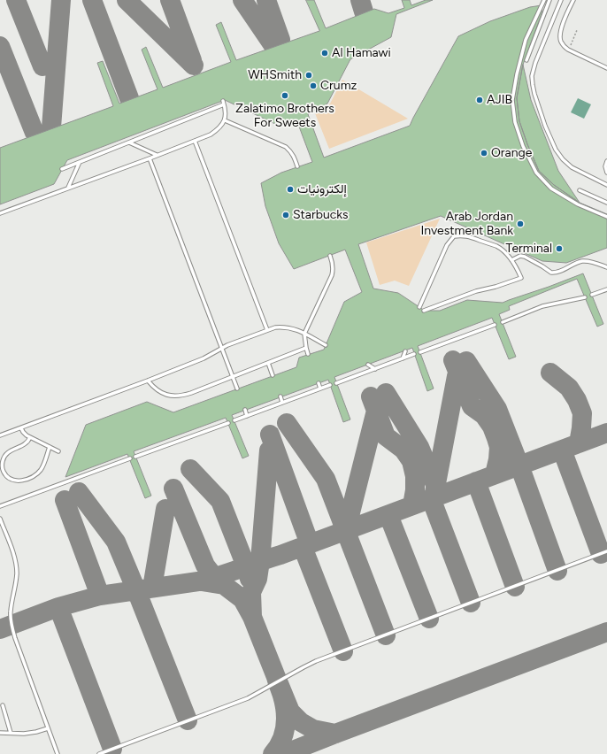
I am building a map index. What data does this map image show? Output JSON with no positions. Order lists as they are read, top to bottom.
{
  "places": [
    "Al Hamawi",
    "WHSmith",
    "Crumz",
    "Zalatimo Brothers For Sweets",
    "AJIB",
    "Orange",
    "إلكترونيات",
    "Starbucks",
    "Arab Jordan Investment Bank",
    "Terminal"
  ]
}
